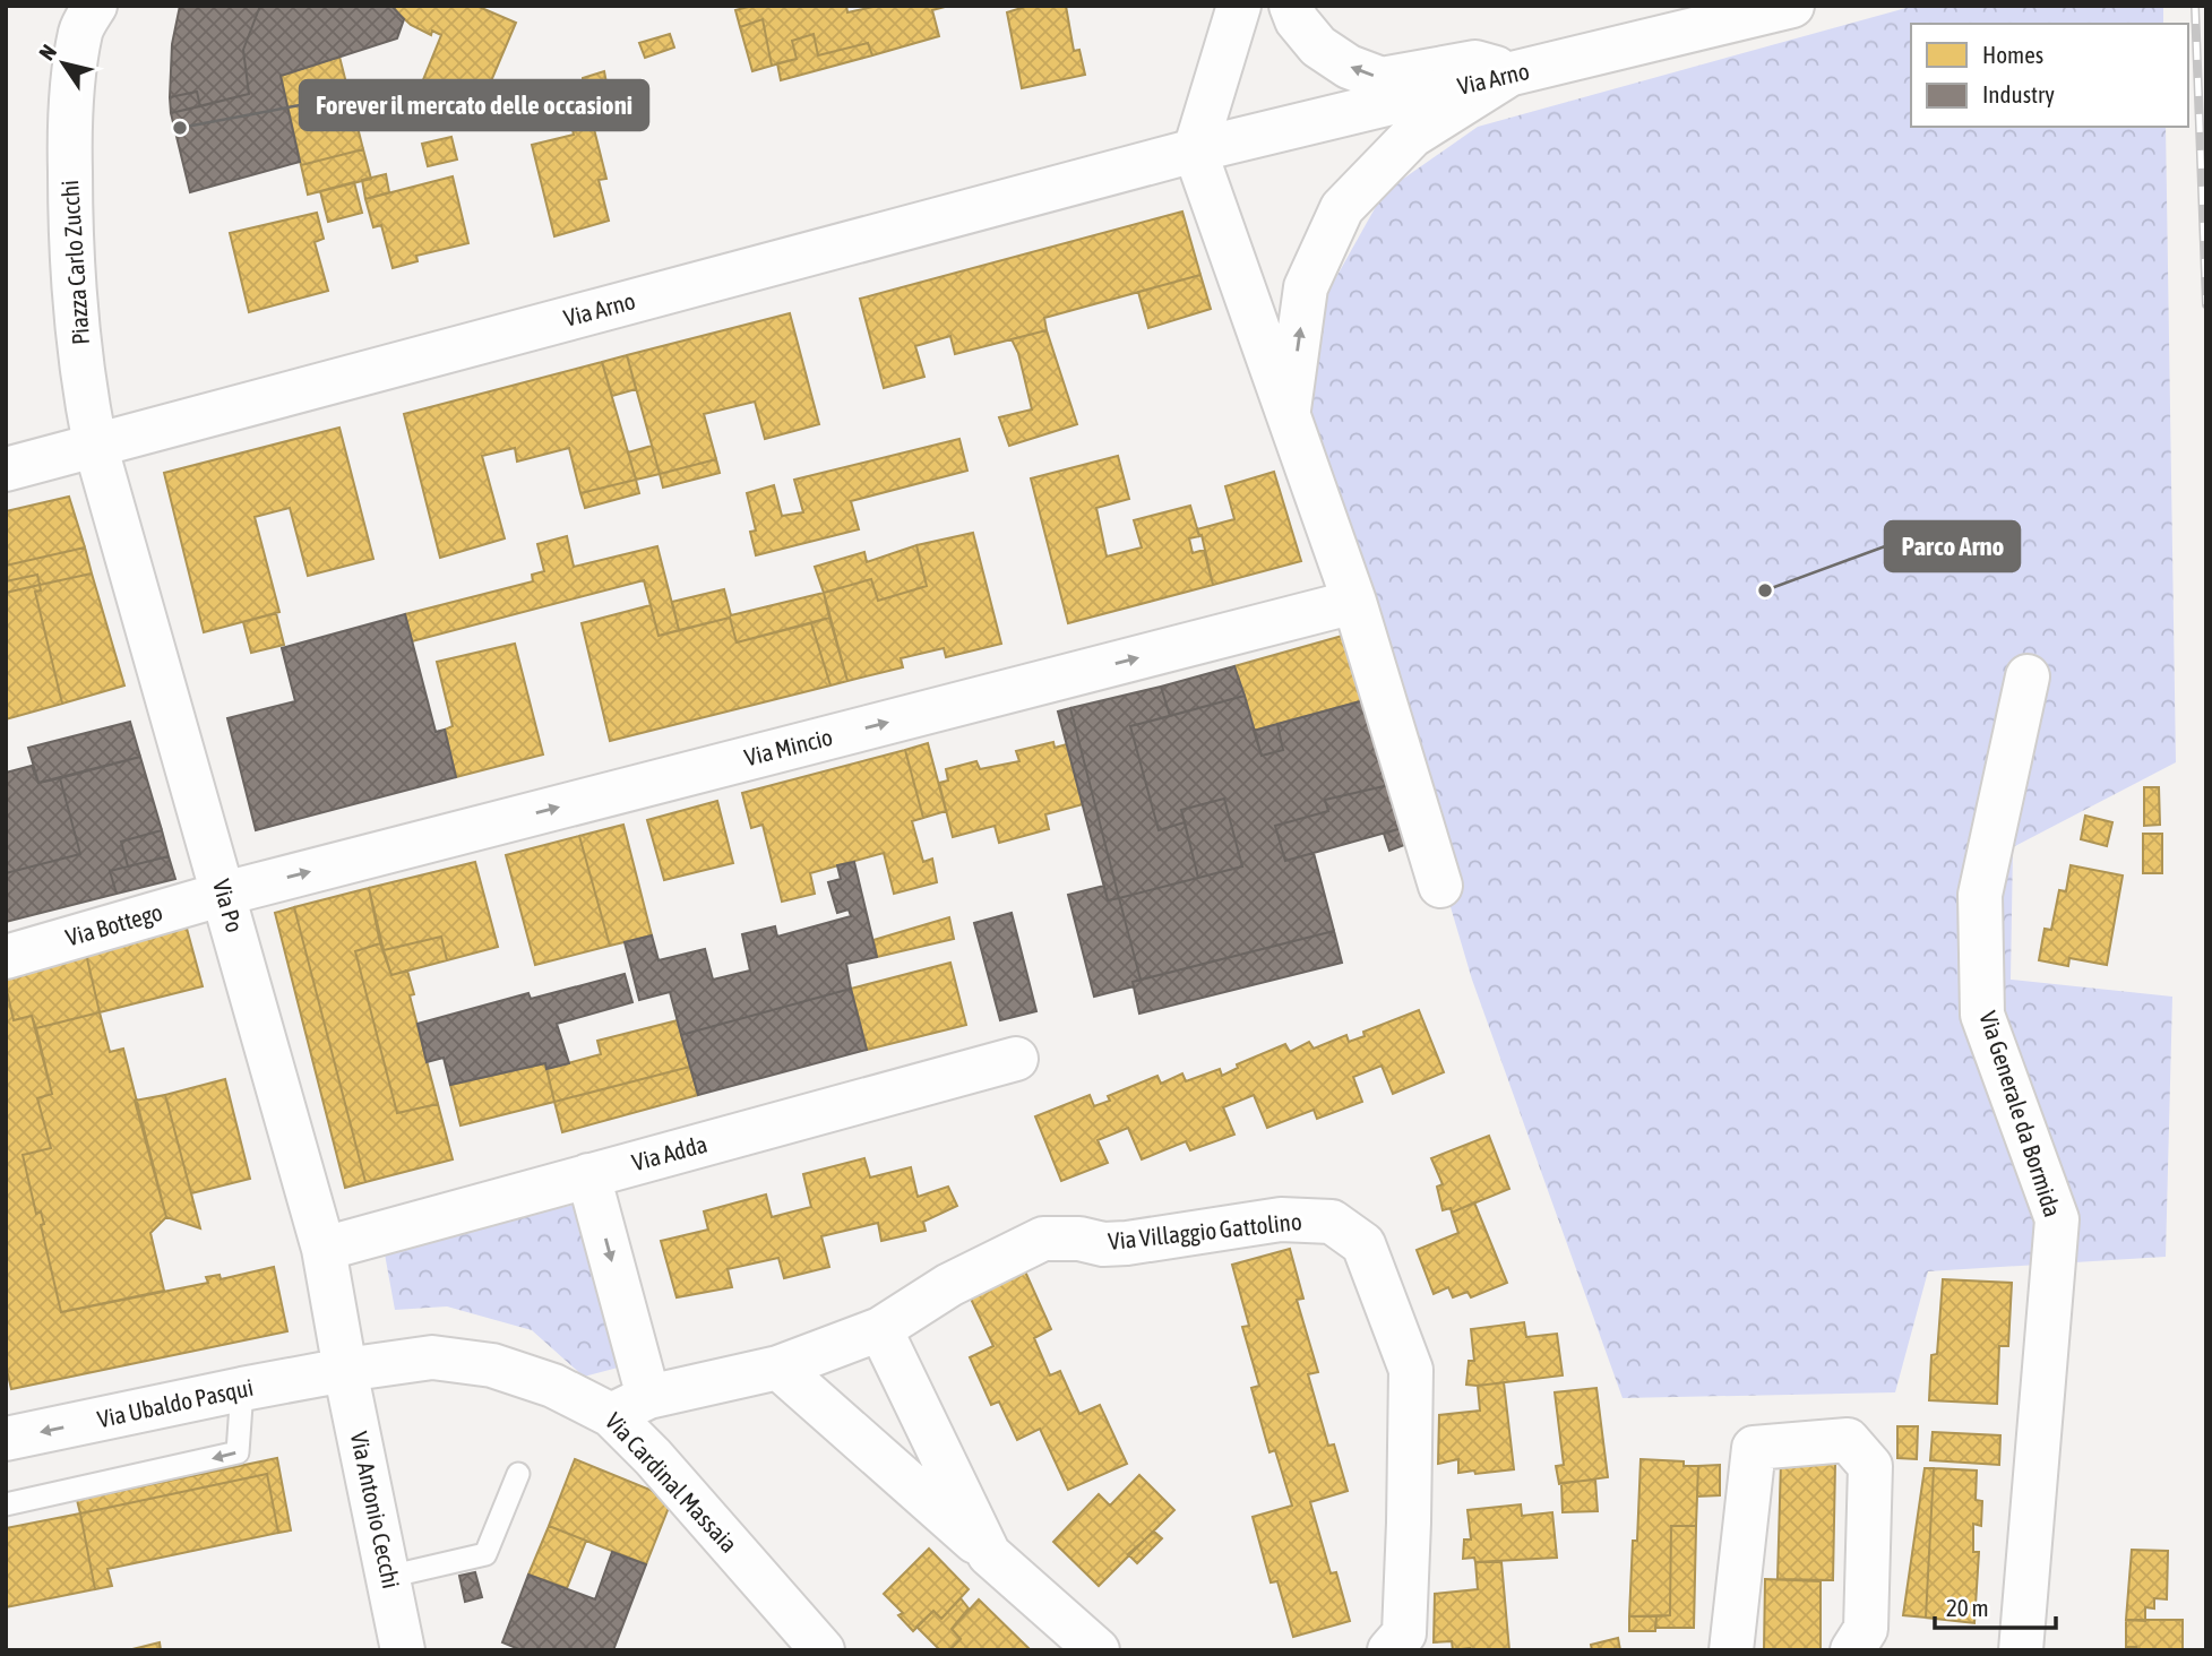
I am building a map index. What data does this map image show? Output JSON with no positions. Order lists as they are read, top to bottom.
{
  "streets": {
    "street": [
      "Via Arno",
      "Piazza Carlo Zucchi",
      "Via Mincio",
      "Via Po",
      "Via Bottego",
      "Via Generale da Bormida",
      "Via Adda",
      "Via Villaggio Gattolino",
      "Via Ubaldo Pasqui",
      "Via Cardinal Massaia",
      "Via Antonio Cecchi"
    ]
  },
  "crossings": [
    ["Via Arno", "Piazza Carlo Zucchi"],
    ["Via Arno", "Via Po"],
    ["Piazza Carlo Zucchi", "Via Po"],
    ["Via Mincio", "Via Po"],
    ["Via Mincio", "Via Bottego"],
    ["Via Po", "Via Bottego"],
    ["Via Po", "Via Adda"],
    ["Via Po", "Via Ubaldo Pasqui"],
    ["Via Po", "Via Cardinal Massaia"],
    ["Via Po", "Via Antonio Cecchi"],
    ["Via Villaggio Gattolino", "Via Cardinal Massaia"],
    ["Via Ubaldo Pasqui", "Via Cardinal Massaia"],
    ["Via Ubaldo Pasqui", "Via Antonio Cecchi"],
    ["Via Cardinal Massaia", "Via Antonio Cecchi"]
  ],
  "one_way": ["Via Mincio", "Via Ubaldo Pasqui"],
  "places": ["Forever il mercato delle occasioni", "Parco Arno"],
  "legend": ["Homes", "Industry"],
  "scale_bar": "20 m",
  "north": "top left"
}
